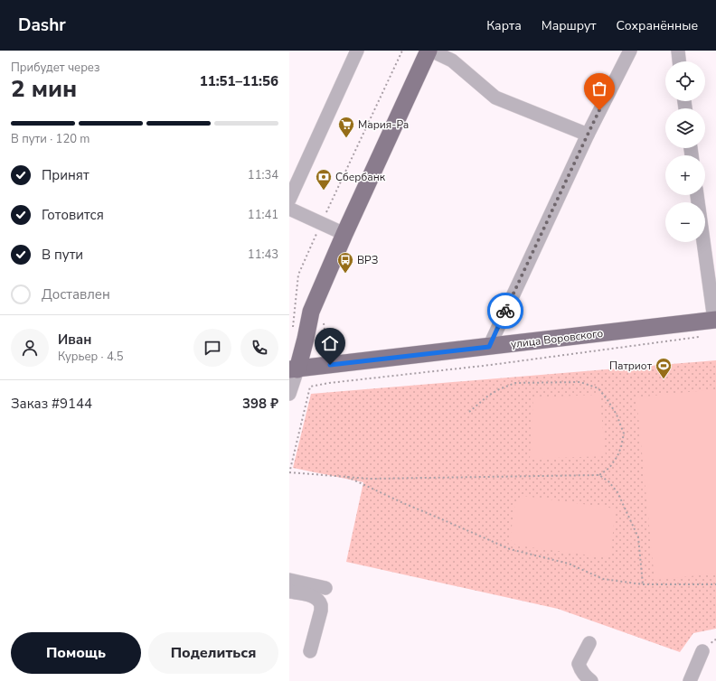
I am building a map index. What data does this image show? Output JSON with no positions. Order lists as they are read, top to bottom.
{
  "streets": {
    "main road": ["улица Воровского"]
  },
  "places": {
    "supermarket": ["Мария-Ра"],
    "bank": ["Сбербанк"],
    "bus stop": ["ВРЗ"],
    "sports": ["Патриот"]
  },
  "page": {
    "header": "Dashr",
    "nav": ["Карта", "Маршрут", "Сохранённые"],
    "heading": ["2 мин", "Прибудет через", "11:51–11:56"],
    "panel": [
      "Иван",
      "Курьер · 4.5",
      "Заказ #9144",
      "398 ₽"
    ],
    "map_buttons": ["+", "−"],
    "bar": "В пути · 120 m",
    "list": [
      ["Принят", "11:34"],
      ["Готовится", "11:41"],
      ["В пути", "11:43"],
      "Доставлен"
    ],
    "buttons": ["Помощь", "Поделиться"]
  }
}
